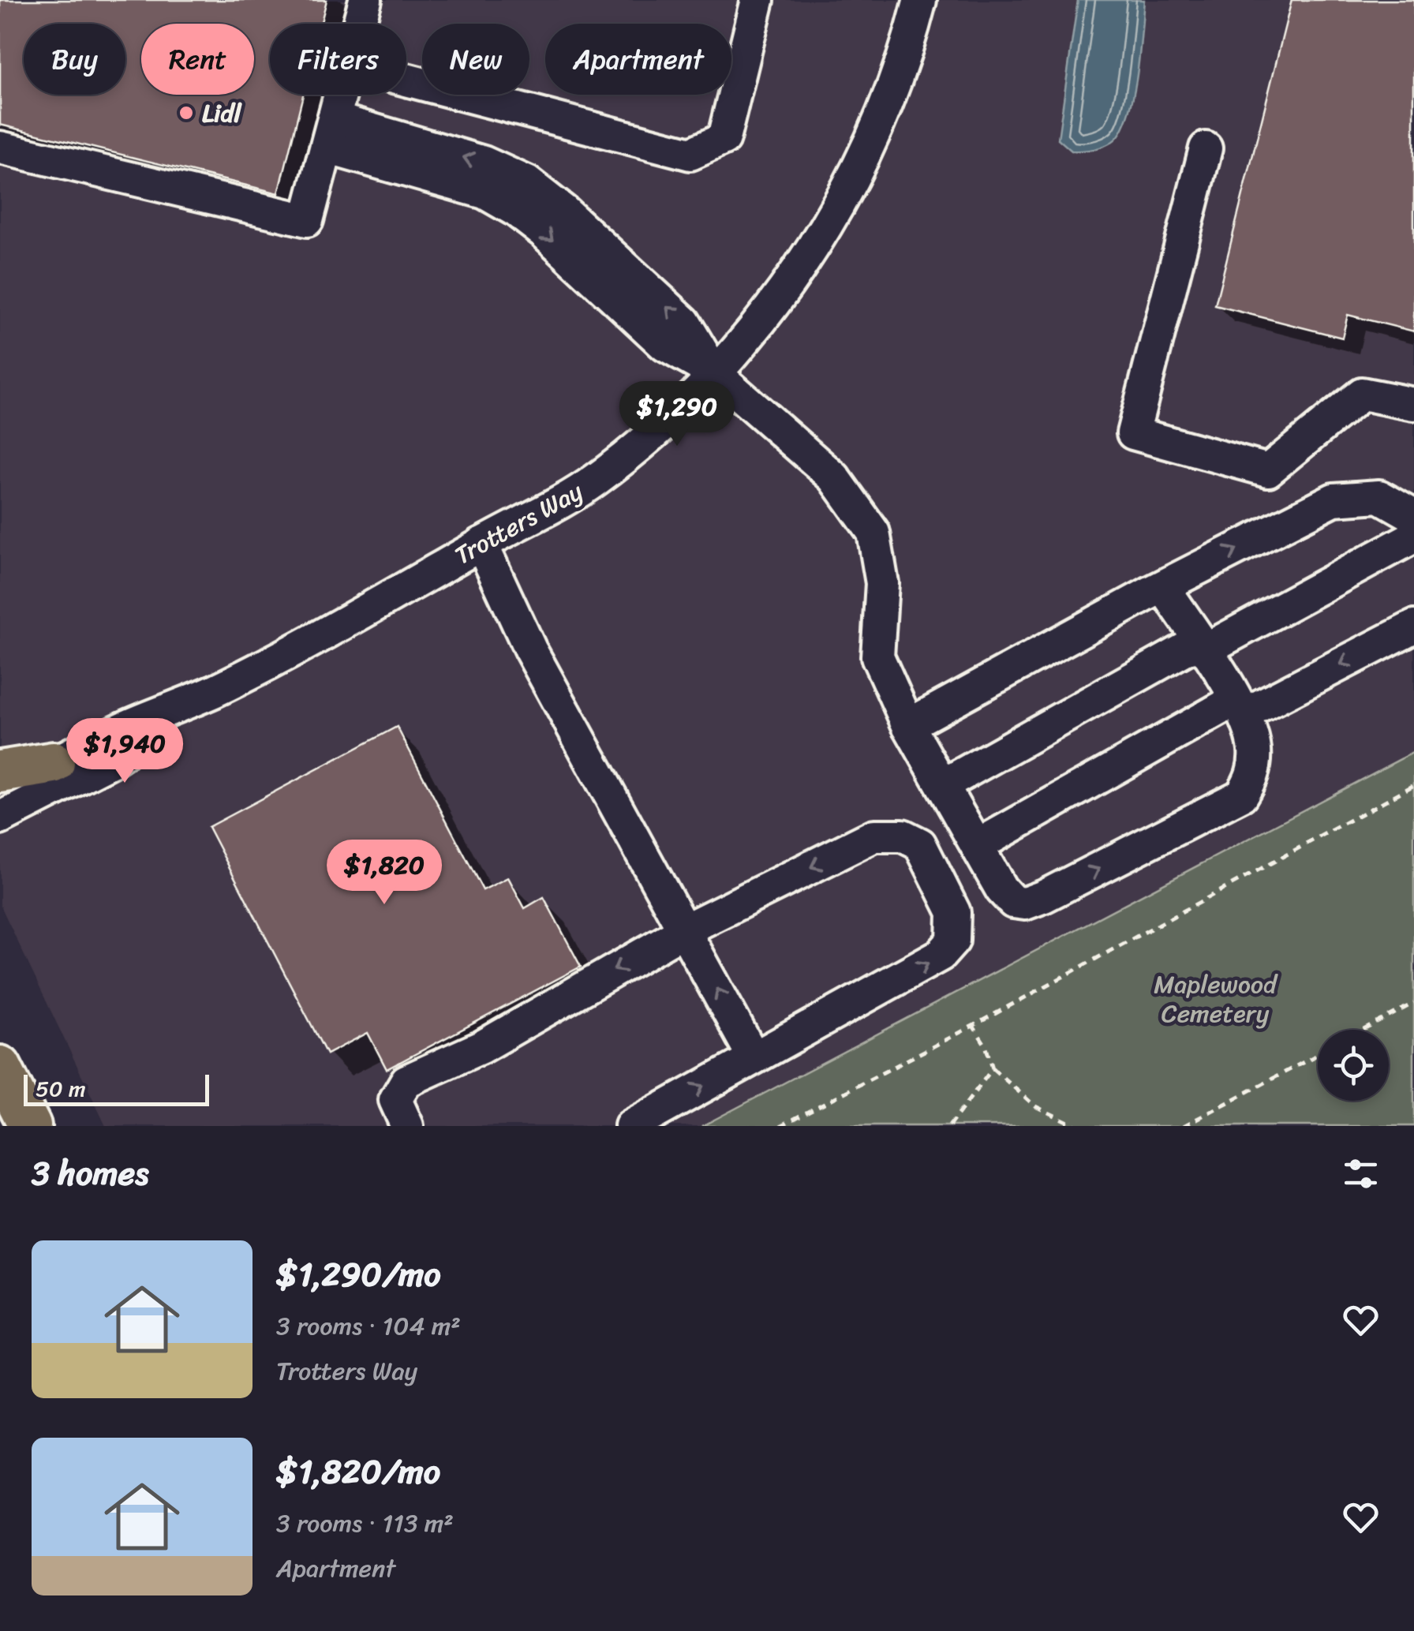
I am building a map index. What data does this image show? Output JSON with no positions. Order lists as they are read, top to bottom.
{
  "streets": {
    "street": ["Trotters Way"]
  },
  "parks": ["Maplewood Cemetery"],
  "places": ["Lidl"],
  "scale_bar": "50 m",
  "page": {
    "chip": [
      "Buy",
      "Rent",
      "Filters",
      "New",
      "Apartment"
    ],
    "price": ["$1,290", "$1,940", "$1,820"],
    "scale": "50 m",
    "heading": "3 homes",
    "list": [
      {
        "name": "$1,290/mo",
        "note": "3 rooms · 104 m² · Trotters Way"
      },
      {
        "name": "$1,820/mo",
        "note": "3 rooms · 113 m² · Apartment"
      }
    ]
  }
}
